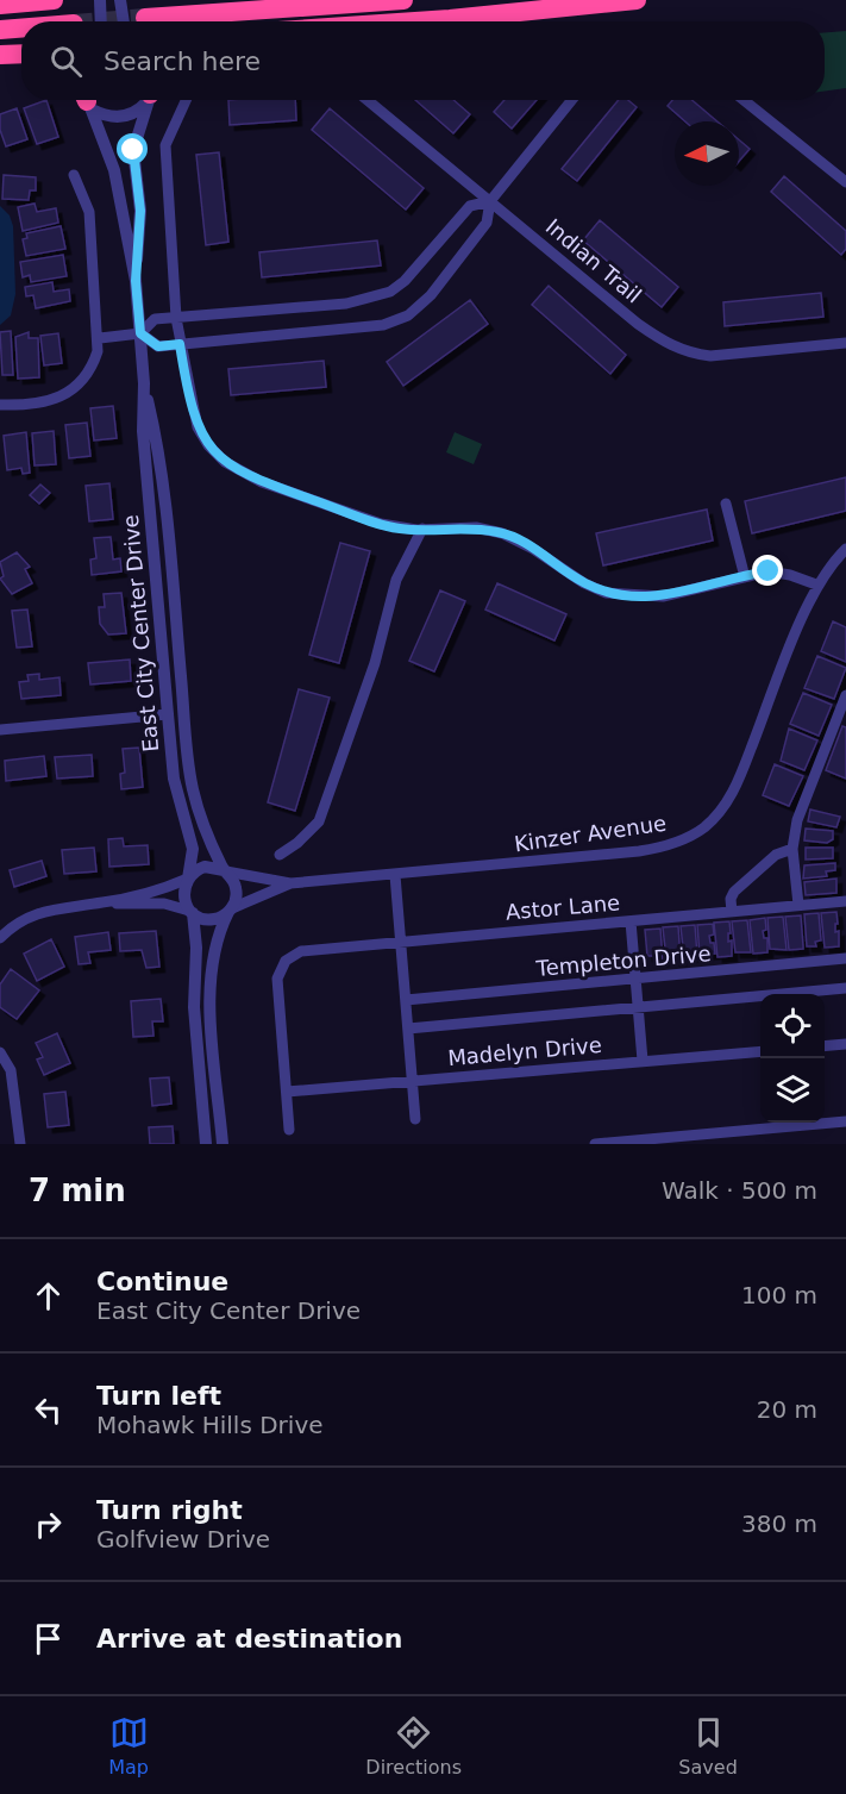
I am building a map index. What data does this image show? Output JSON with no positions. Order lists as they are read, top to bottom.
{
  "streets": {
    "street": [
      "Indian Trail",
      "East City Center Drive",
      "Kinzer Avenue",
      "Astor Lane",
      "Templeton Drive",
      "Madelyn Drive"
    ]
  },
  "crossings": [
    ["East City Center Drive", "Kinzer Avenue"],
    ["Astor Lane", "Madelyn Drive"]
  ],
  "north": "left",
  "page": {
    "search": "Search here",
    "heading": ["7 min", "Walk · 500 m"],
    "list": [
      ["Continue", "East City Center Drive", "100 m"],
      ["Turn left", "Mohawk Hills Drive", "20 m"],
      ["Turn right", "Golfview Drive", "380 m"],
      "Arrive at destination"
    ],
    "nav": ["Map", "Directions", "Saved"]
  }
}
